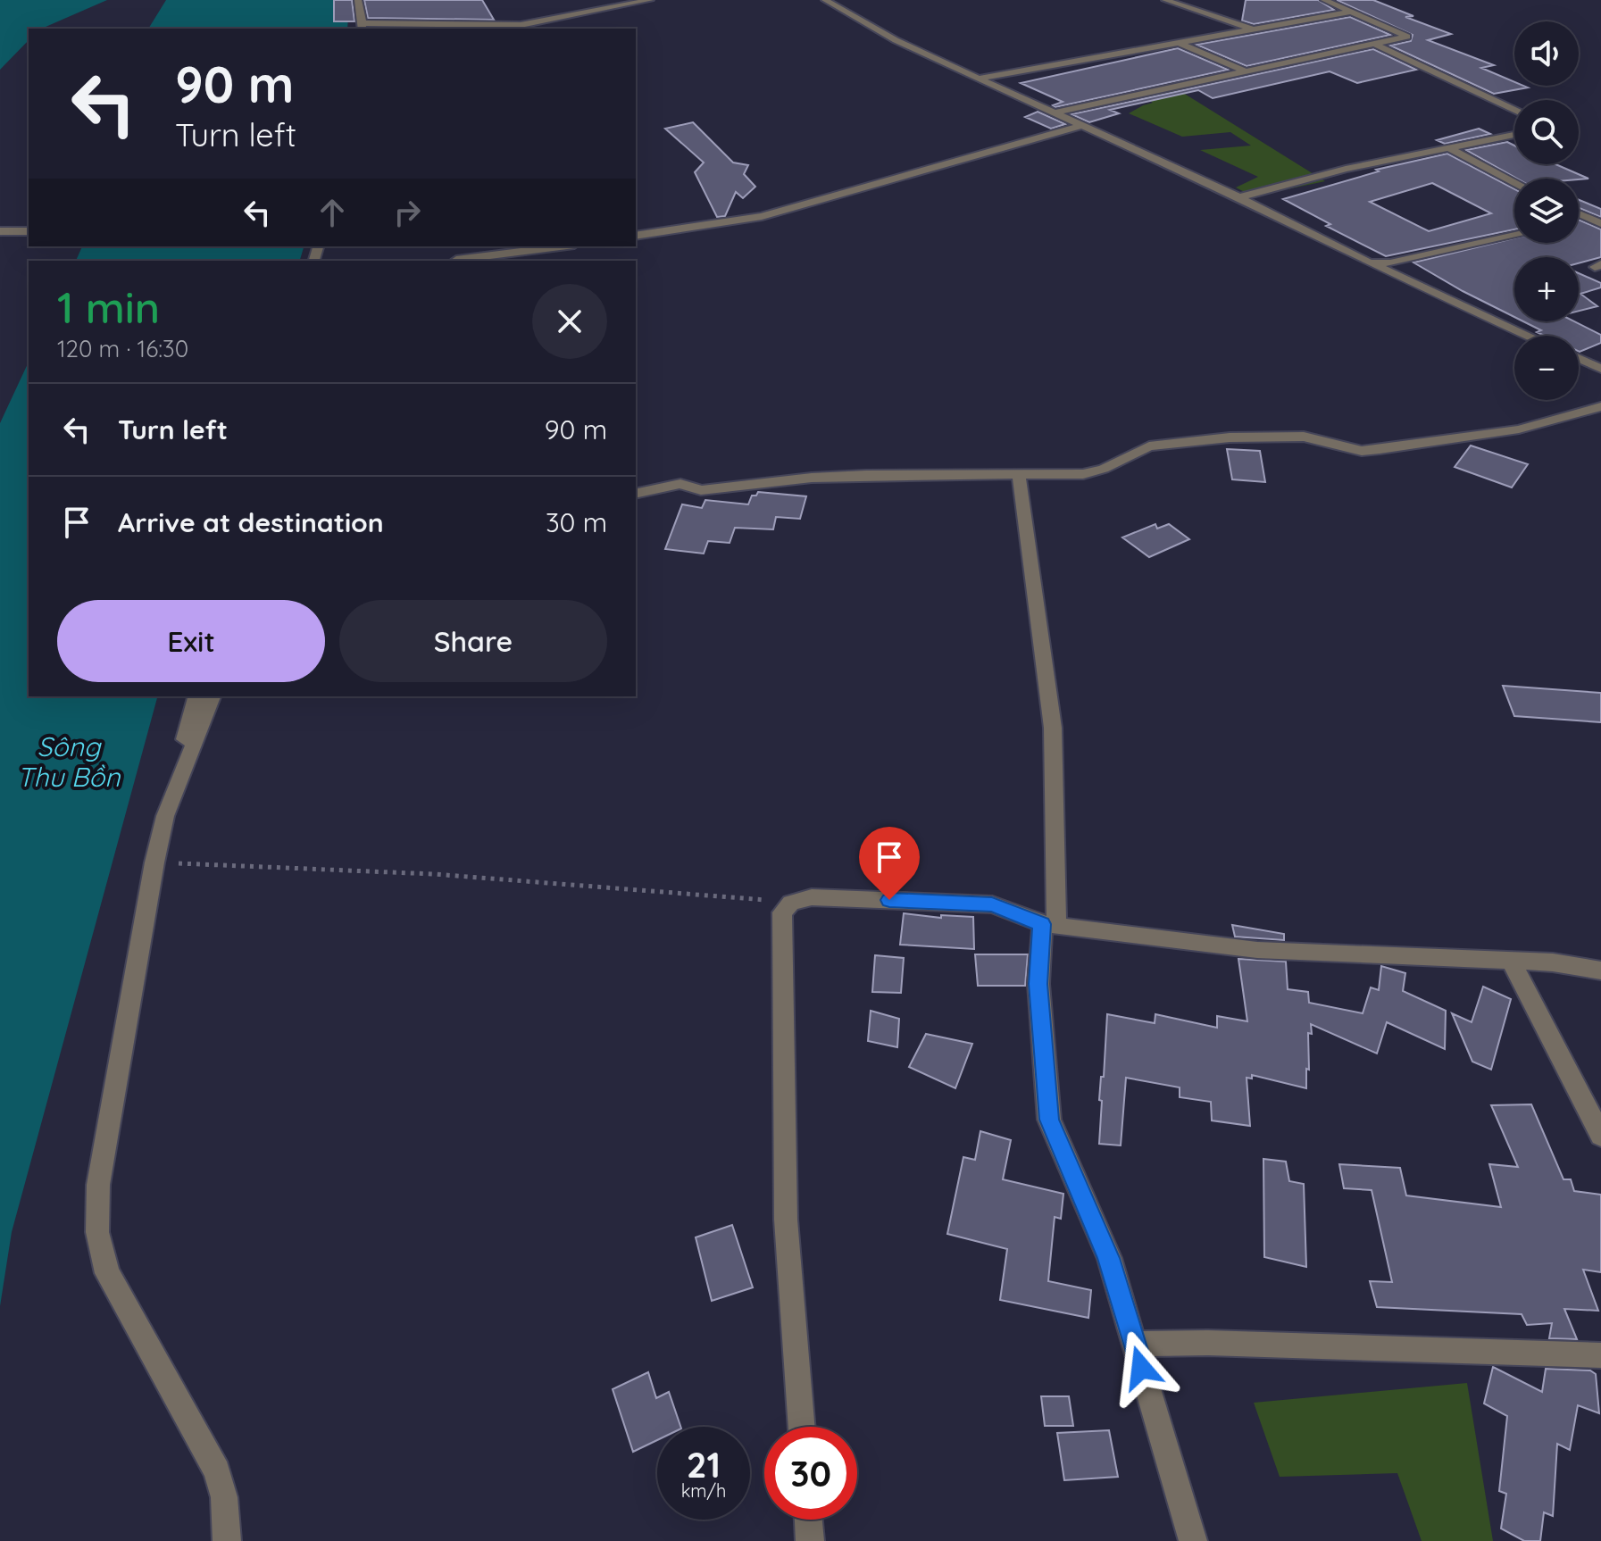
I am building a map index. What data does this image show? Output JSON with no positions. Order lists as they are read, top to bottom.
{
  "water": ["Sông Thu Bồn"],
  "page": {
    "map_buttons": ["+", "−"],
    "turn": ["90 m", "Turn left"],
    "heading": ["1 min", "120 m · 16:30"],
    "list": [
      {
        "name": "Turn left",
        "value": "90 m"
      },
      {
        "name": "Arrive at destination",
        "value": "30 m"
      }
    ],
    "buttons": ["Exit", "Share"],
    "speed": "21 km/h",
    "limit": "30"
  }
}
